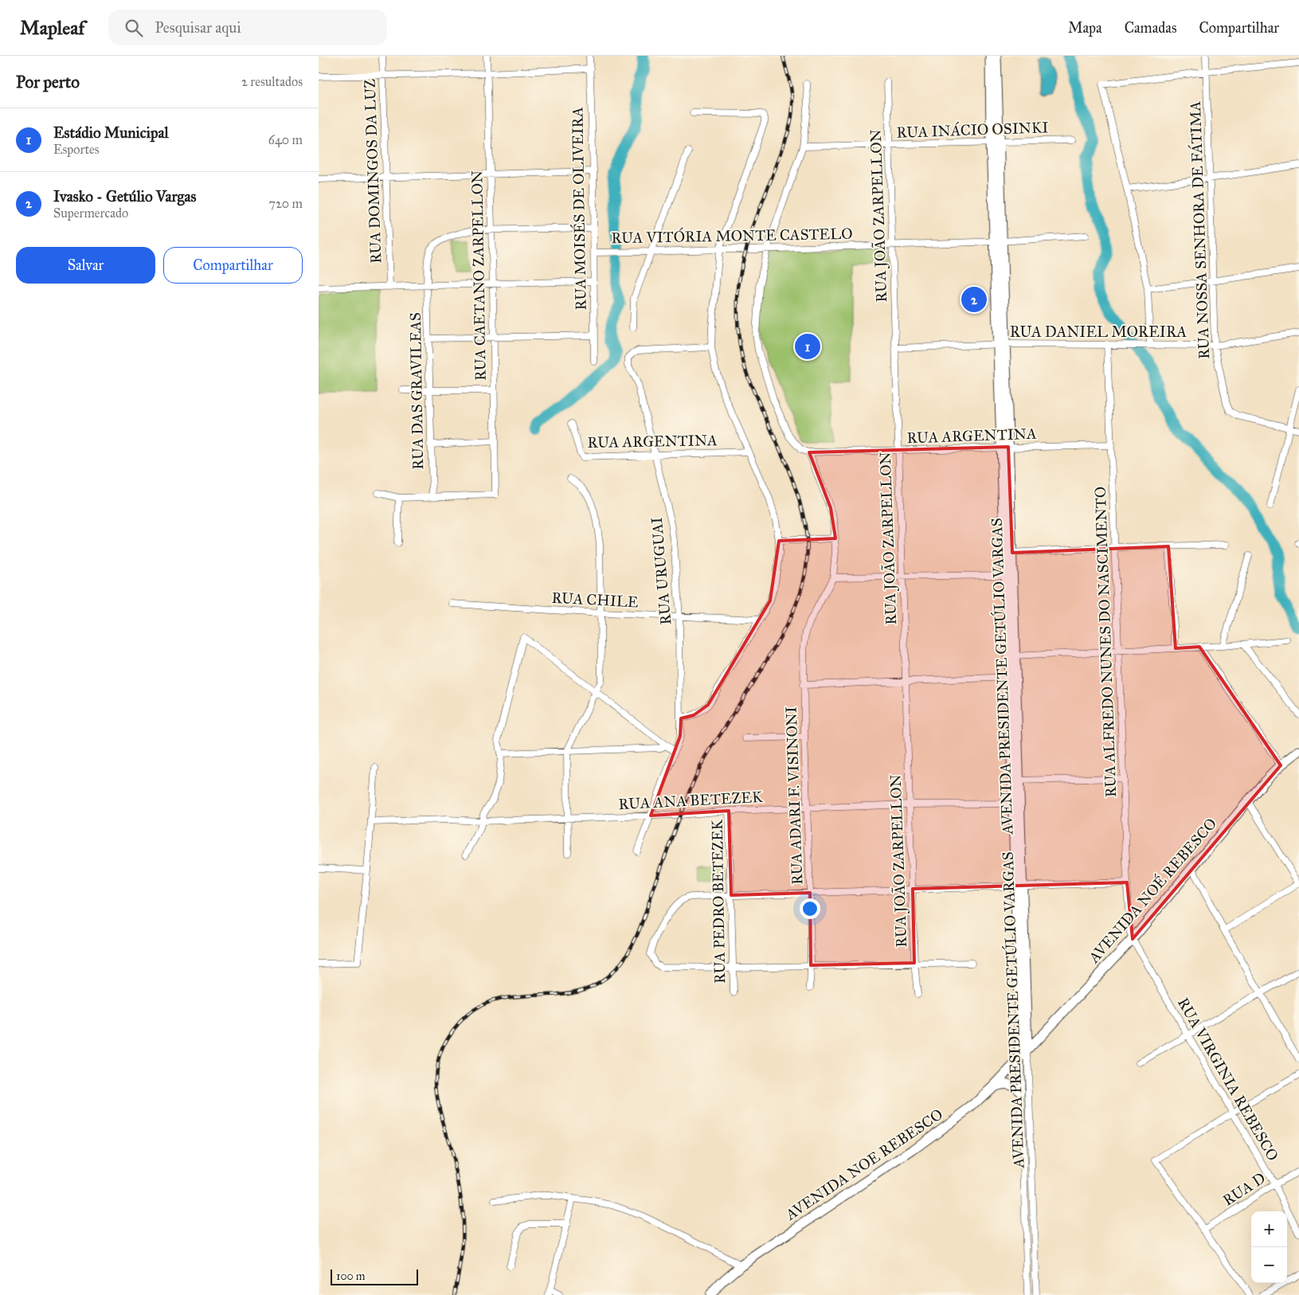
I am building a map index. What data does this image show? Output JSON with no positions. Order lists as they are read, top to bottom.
{
  "streets": {
    "main road": ["AVENIDA PRESIDENTE GETÚLIO VARGAS", "AVENIDA NOÉ REBESCO", "AVENIDA NOE REBESCO"],
    "street": [
      "RUA INÁCIO OSINKI",
      "RUA DOMINGOS DA LUZ",
      "RUA MOISÉS DE OLIVEIRA",
      "RUA JOÃO ZARPELLON",
      "RUA NOSSA SENHORA DE FÁTIMA",
      "RUA VITÓRIA MONTE CASTELO",
      "RUA CAETANO ZARPELLON",
      "RUA DANIEL MOREIRA",
      "RUA DAS GRAVILEAS",
      "RUA ARGENTINA",
      "RUA URUGUAI",
      "RUA CHILE",
      "RUA ALFREDO NUNES DO NASCIMENTO",
      "RUA ADARI F. VISINONI",
      "RUA ANA BETEZEK",
      "RUA PEDRO BETEZEK",
      "RUA VIRGINIA REBESCO",
      "RUA D"
    ]
  },
  "crossings": [
    ["RUA INÁCIO OSINKI", "RUA JOÃO ZARPELLON"],
    ["RUA INÁCIO OSINKI", "AVENIDA PRESIDENTE GETÚLIO VARGAS"],
    ["RUA MOISÉS DE OLIVEIRA", "RUA VITÓRIA MONTE CASTELO"],
    ["RUA MOISÉS DE OLIVEIRA", "RUA DAS GRAVILEAS"],
    ["RUA JOÃO ZARPELLON", "RUA VITÓRIA MONTE CASTELO"],
    ["RUA JOÃO ZARPELLON", "RUA DANIEL MOREIRA"],
    ["RUA JOÃO ZARPELLON", "RUA ARGENTINA"],
    ["RUA JOÃO ZARPELLON", "RUA ANA BETEZEK"],
    ["RUA NOSSA SENHORA DE FÁTIMA", "RUA DANIEL MOREIRA"],
    ["RUA VITÓRIA MONTE CASTELO", "AVENIDA PRESIDENTE GETÚLIO VARGAS"],
    ["RUA CAETANO ZARPELLON", "RUA DAS GRAVILEAS"],
    ["RUA DANIEL MOREIRA", "RUA ALFREDO NUNES DO NASCIMENTO"],
    ["RUA DANIEL MOREIRA", "AVENIDA PRESIDENTE GETÚLIO VARGAS"],
    ["RUA ARGENTINA", "RUA URUGUAI"],
    ["RUA ARGENTINA", "RUA ALFREDO NUNES DO NASCIMENTO"],
    ["RUA ARGENTINA", "AVENIDA PRESIDENTE GETÚLIO VARGAS"],
    ["RUA URUGUAI", "RUA CHILE"],
    ["RUA URUGUAI", "RUA ANA BETEZEK"],
    ["RUA ALFREDO NUNES DO NASCIMENTO", "AVENIDA NOÉ REBESCO"],
    ["RUA ALFREDO NUNES DO NASCIMENTO", "RUA VIRGINIA REBESCO"],
    ["AVENIDA PRESIDENTE GETÚLIO VARGAS", "RUA ANA BETEZEK"],
    ["AVENIDA PRESIDENTE GETÚLIO VARGAS", "AVENIDA NOÉ REBESCO"],
    ["AVENIDA PRESIDENTE GETÚLIO VARGAS", "AVENIDA NOE REBESCO"],
    ["RUA ADARI F. VISINONI", "RUA ANA BETEZEK"],
    ["RUA ANA BETEZEK", "RUA PEDRO BETEZEK"],
    ["AVENIDA NOÉ REBESCO", "RUA VIRGINIA REBESCO"],
    ["AVENIDA NOÉ REBESCO", "AVENIDA NOE REBESCO"],
    ["RUA VIRGINIA REBESCO", "RUA D"]
  ],
  "scale_bar": "100 m",
  "page": {
    "header": "Mapleaf",
    "search": "Pesquisar aqui",
    "nav": ["Mapa", "Camadas", "Compartilhar"],
    "heading": ["Por perto", "2 resultados"],
    "list": [
      {
        "mark": "1",
        "name": "Estádio Municipal",
        "note": "Esportes",
        "value": "640 m"
      },
      {
        "mark": "2",
        "name": "Ivasko - Getúlio Vargas",
        "note": "Supermercado",
        "value": "720 m"
      }
    ],
    "buttons": ["Salvar", "Compartilhar"],
    "pins": ["2", "1"],
    "map_buttons": ["+", "−"],
    "scale": "100 m"
  }
}
